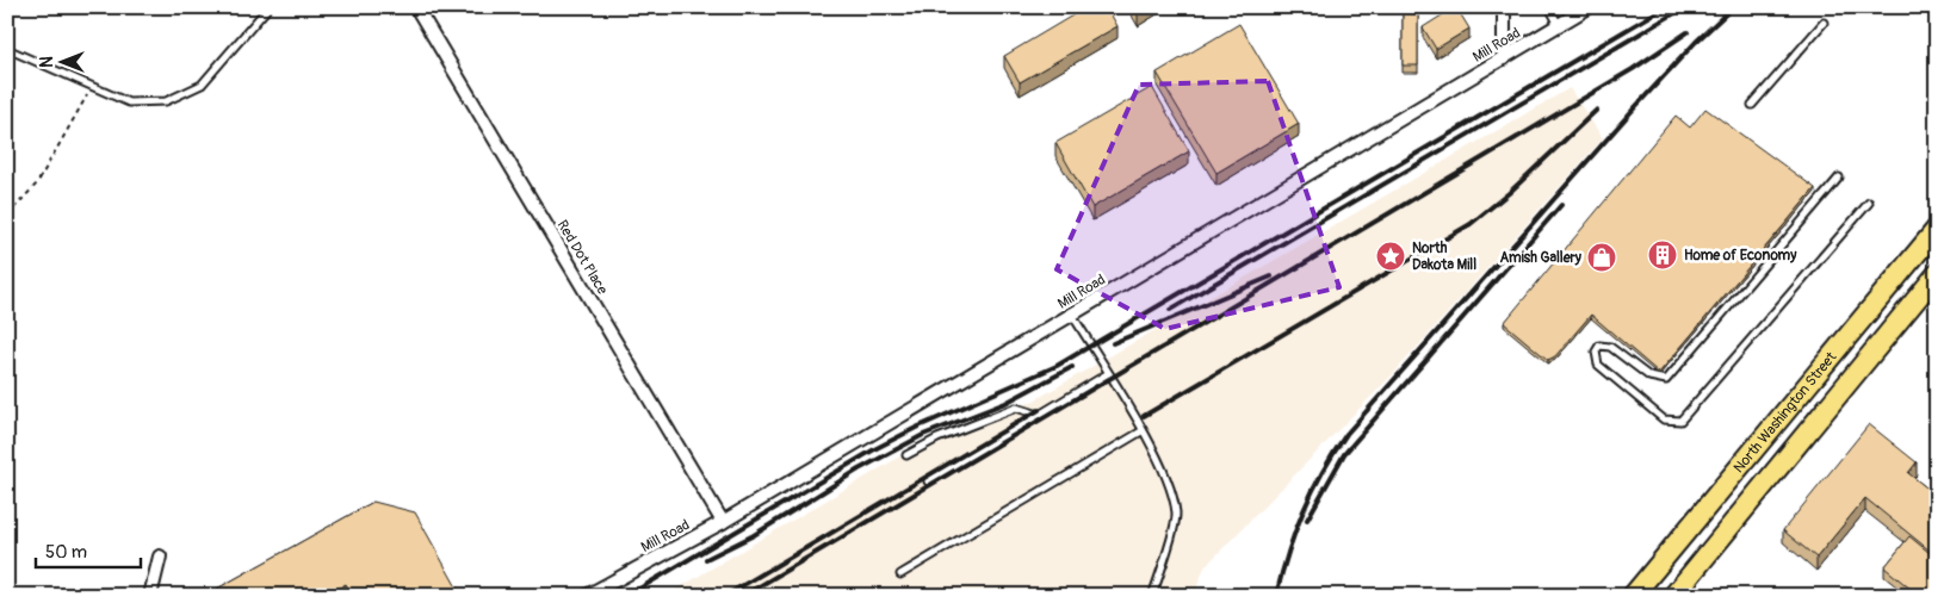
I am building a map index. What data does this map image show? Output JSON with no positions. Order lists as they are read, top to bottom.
{
  "streets": {
    "main road": ["North Washington Street"],
    "street": ["Mill Road", "Red Dot Place"]
  },
  "crossings": [
    ["Mill Road", "Red Dot Place"]
  ],
  "places": {
    "building": ["Home of Economy"],
    "place": ["North Dakota Mill"],
    "shop": ["Amish Gallery"]
  },
  "scale_bar": "50 m",
  "north": "left"
}
